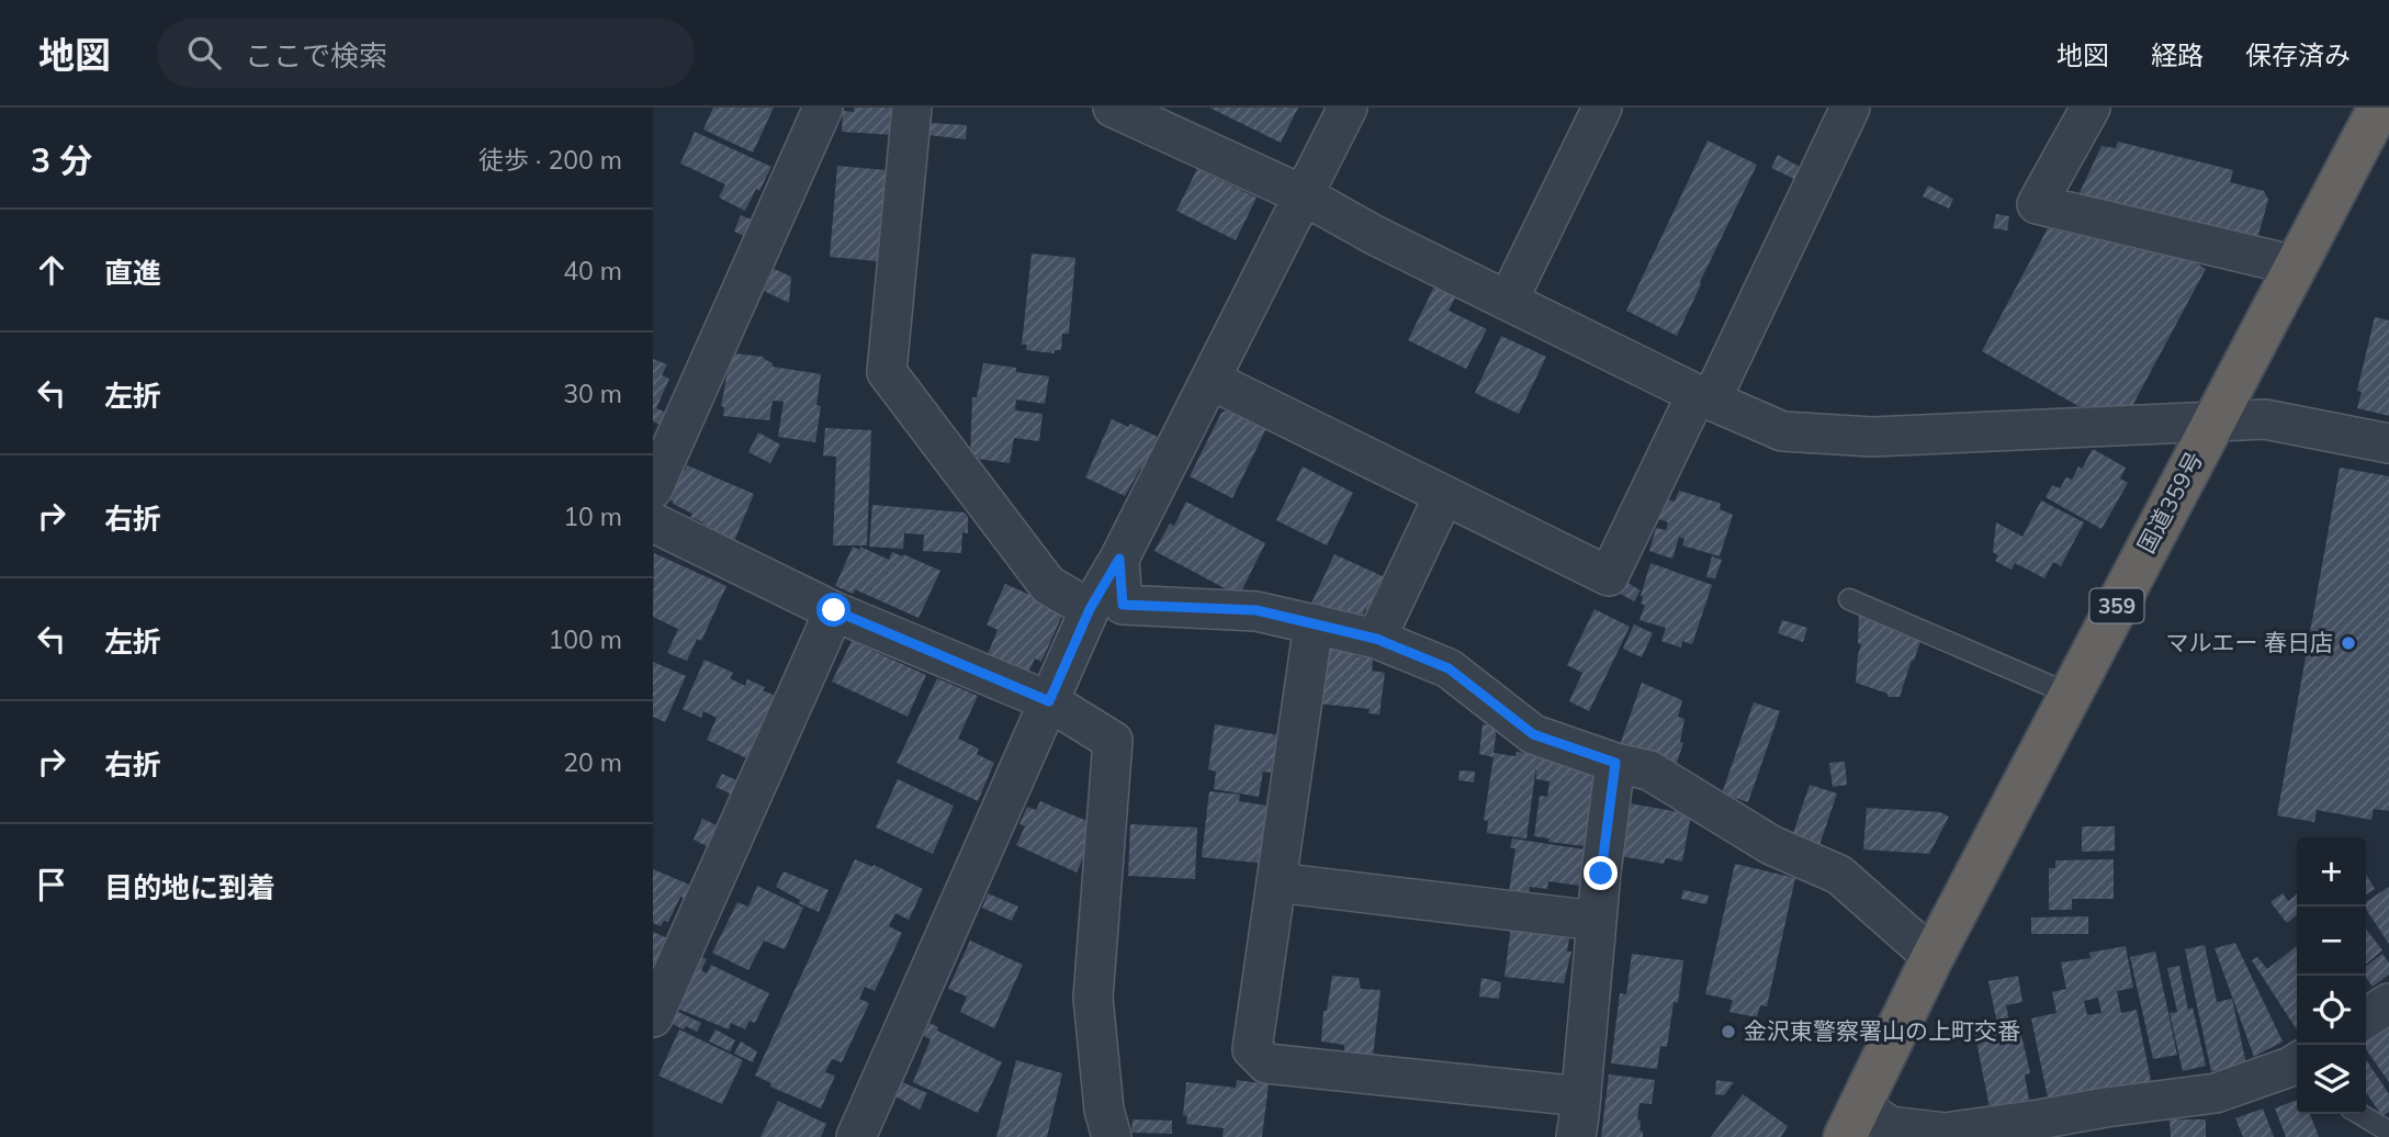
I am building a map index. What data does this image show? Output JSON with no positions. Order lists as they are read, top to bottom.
{
  "streets": {
    "highway": ["国道359号", "359"]
  },
  "places": ["マルエー 春日店", "金沢東警察署山の上町交番"],
  "page": {
    "header": "地図",
    "search": "ここで検索",
    "nav": ["地図", "経路", "保存済み"],
    "heading": ["3 分", "徒歩 · 200 m"],
    "list": [
      ["直進", "40 m"],
      ["左折", "30 m"],
      ["右折", "10 m"],
      ["左折", "100 m"],
      ["右折", "20 m"],
      "目的地に到着"
    ],
    "map_buttons": ["+", "−"]
  }
}
